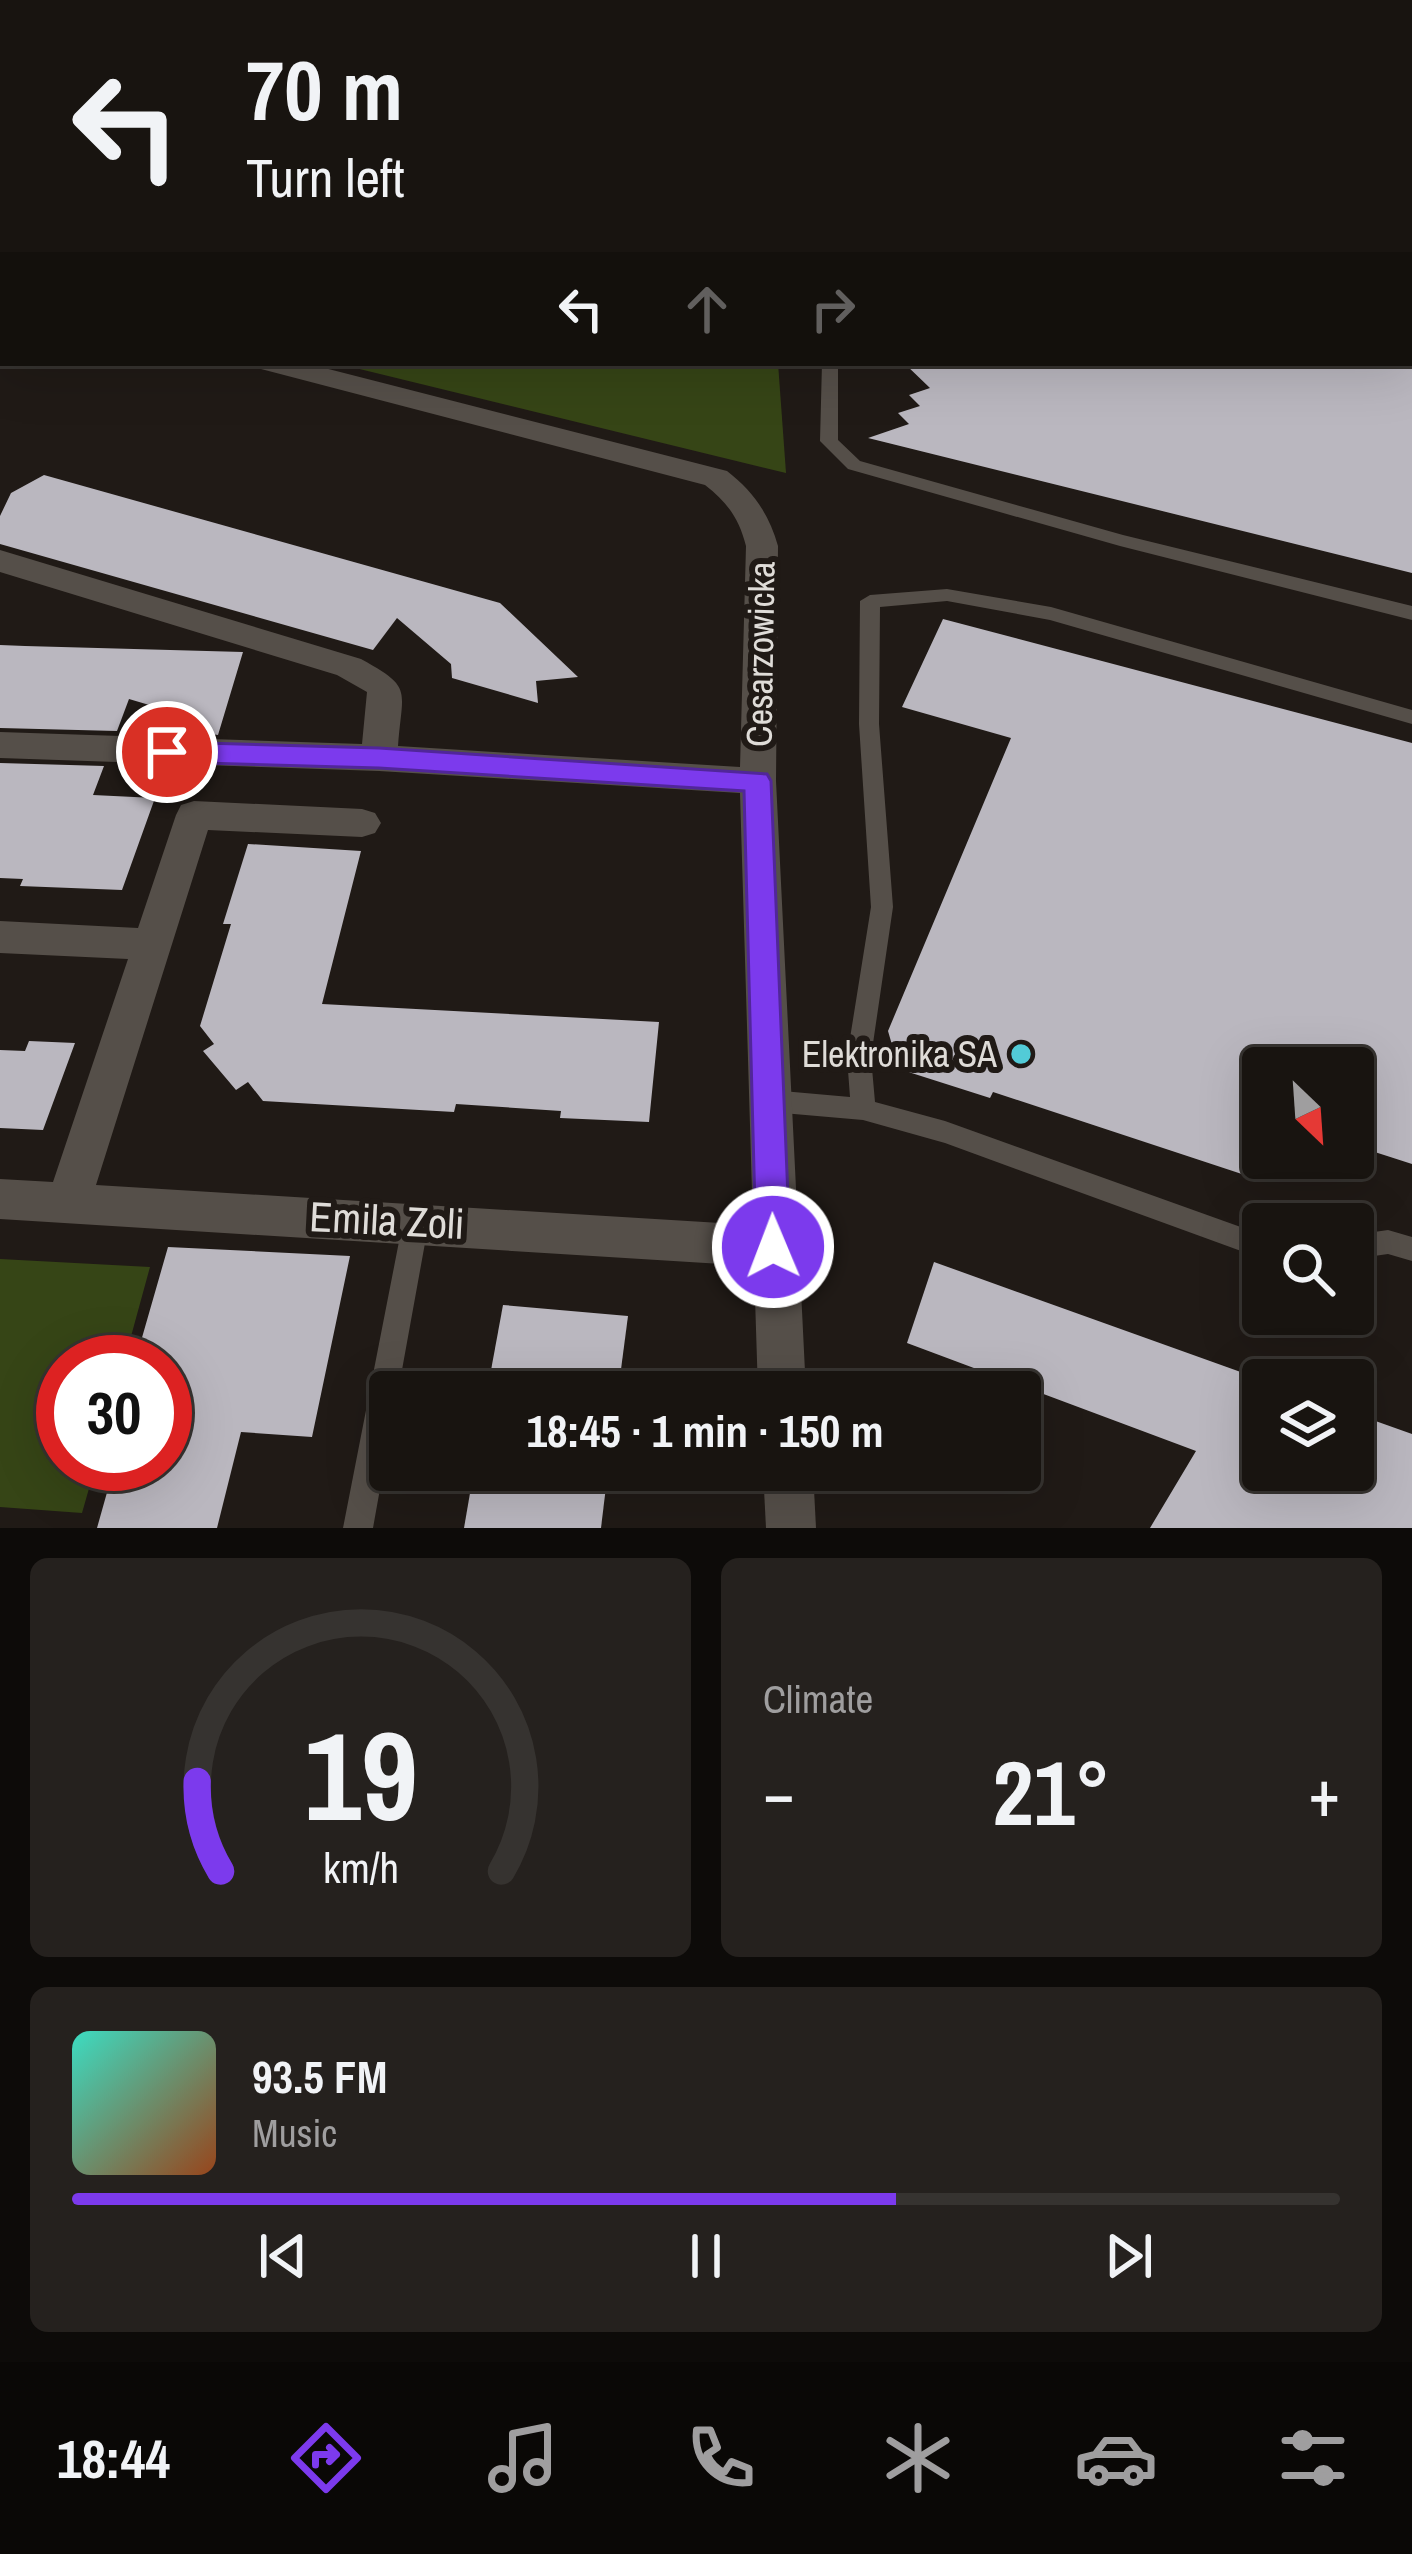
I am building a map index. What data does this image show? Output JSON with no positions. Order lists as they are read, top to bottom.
{
  "streets": {
    "street": ["Cesarzowicka", "Emila Zoli"]
  },
  "crossings": [
    ["Cesarzowicka", "Emila Zoli"]
  ],
  "places": ["Elektronika SA"],
  "north": "bottom right",
  "page": {
    "turn": ["70 m", "Turn left"],
    "limit": "30",
    "trip": "18:45 · 1 min · 150 m",
    "tile": "Climate",
    "heat": ["−", "21°", "+"],
    "song": ["93.5 FM", "Music"],
    "tabs": "18:44",
    "gauge": ["19", "km/h"]
  }
}
